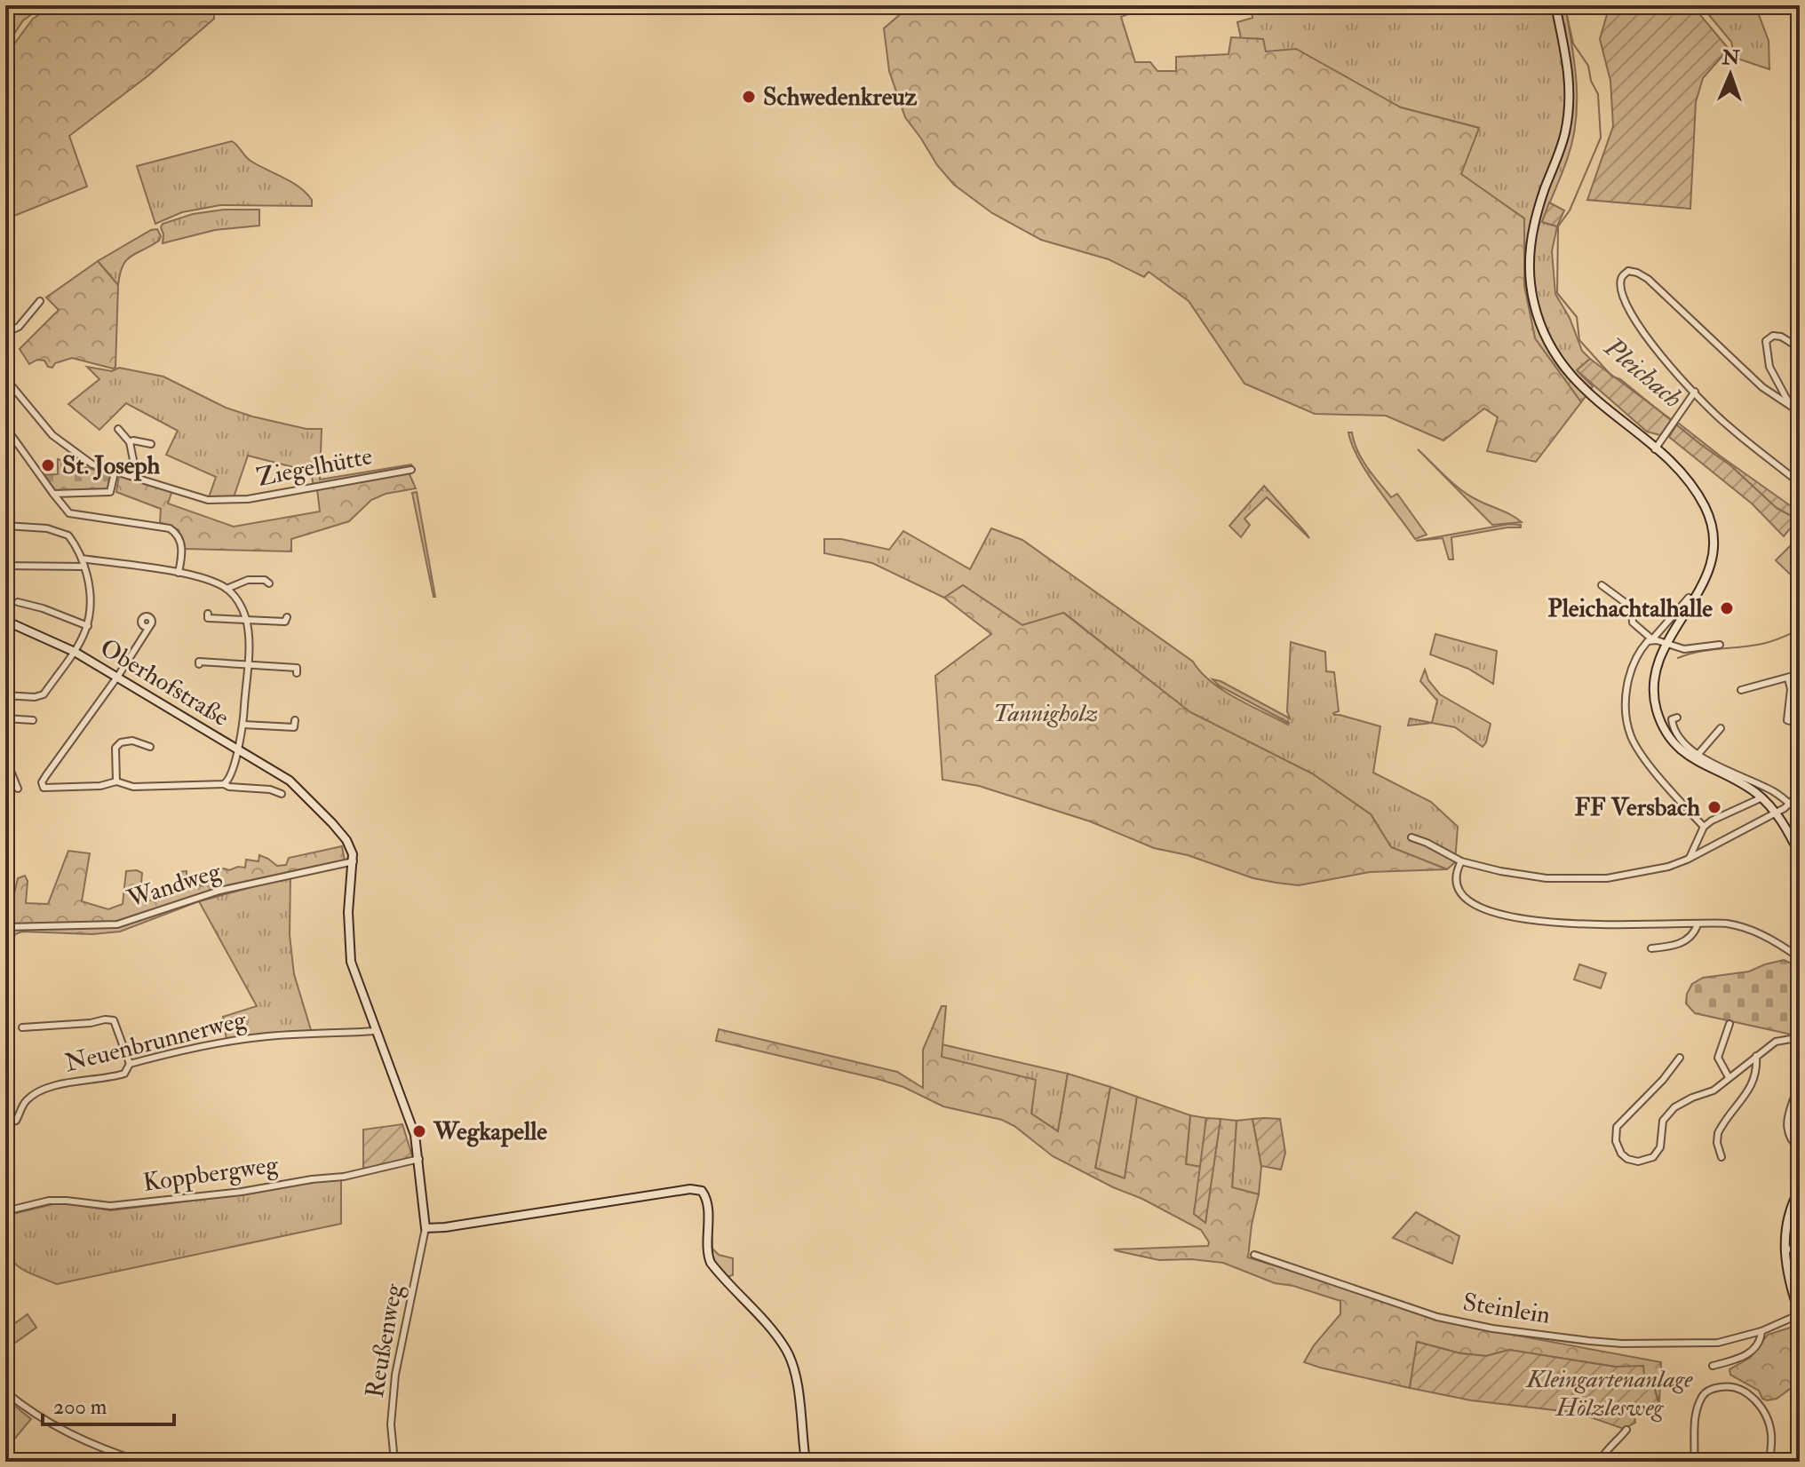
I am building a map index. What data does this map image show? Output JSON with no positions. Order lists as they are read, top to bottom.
{
  "streets": {
    "street": [
      "Ziegelhütte",
      "Oberhofstraße",
      "Wandweg",
      "Neuenbrunnerweg",
      "Koppbergweg",
      "Steinlein",
      "Reußenweg"
    ]
  },
  "crossings": [
    ["Oberhofstraße", "Wandweg"]
  ],
  "water": ["Pleichach"],
  "parks": ["Tannigholz", "Kleingartenanlage Hölzlesweg"],
  "places": [
    "Schwedenkreuz",
    "St. Joseph",
    "Pleichachtalhalle",
    "FF Versbach",
    "Wegkapelle"
  ],
  "scale_bar": "200 m",
  "north": "top"
}
